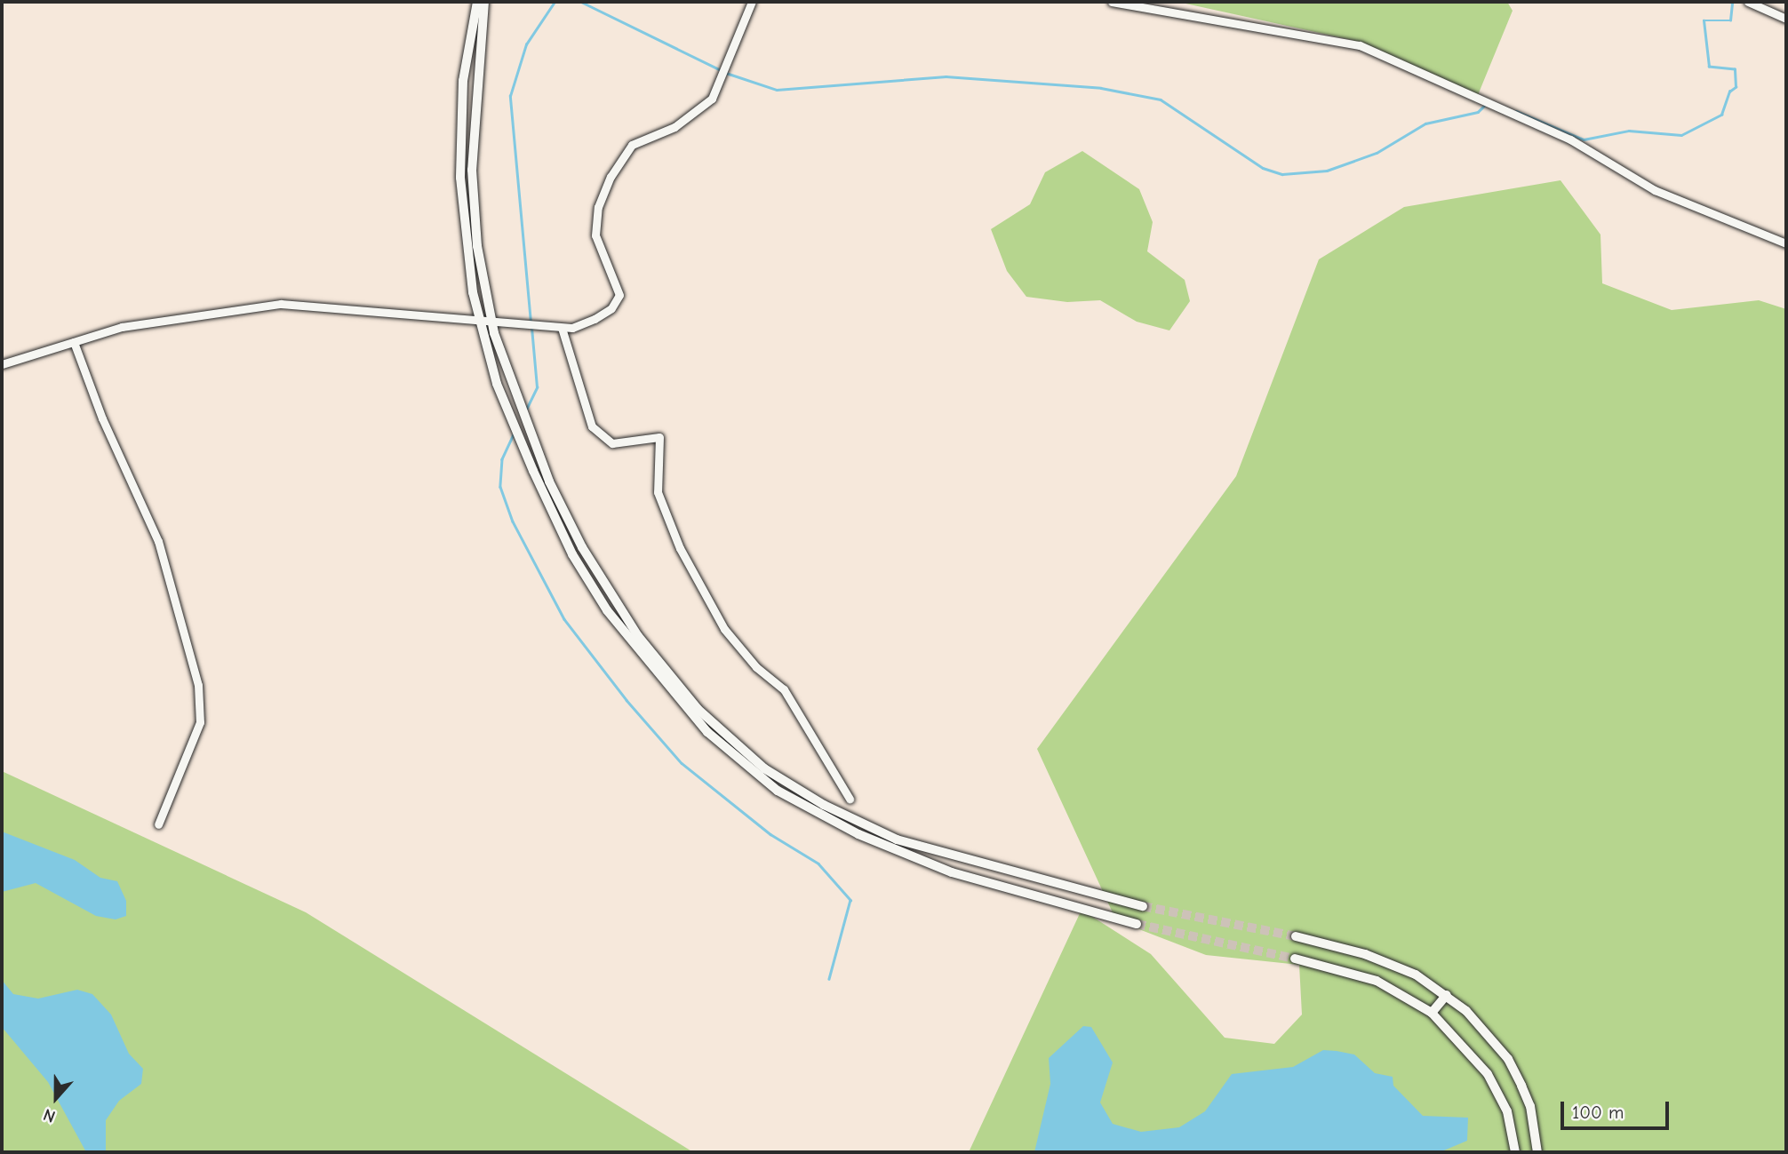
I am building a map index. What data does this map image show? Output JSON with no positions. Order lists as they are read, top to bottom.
{
  "scale_bar": "100 m",
  "north": "bottom"
}
